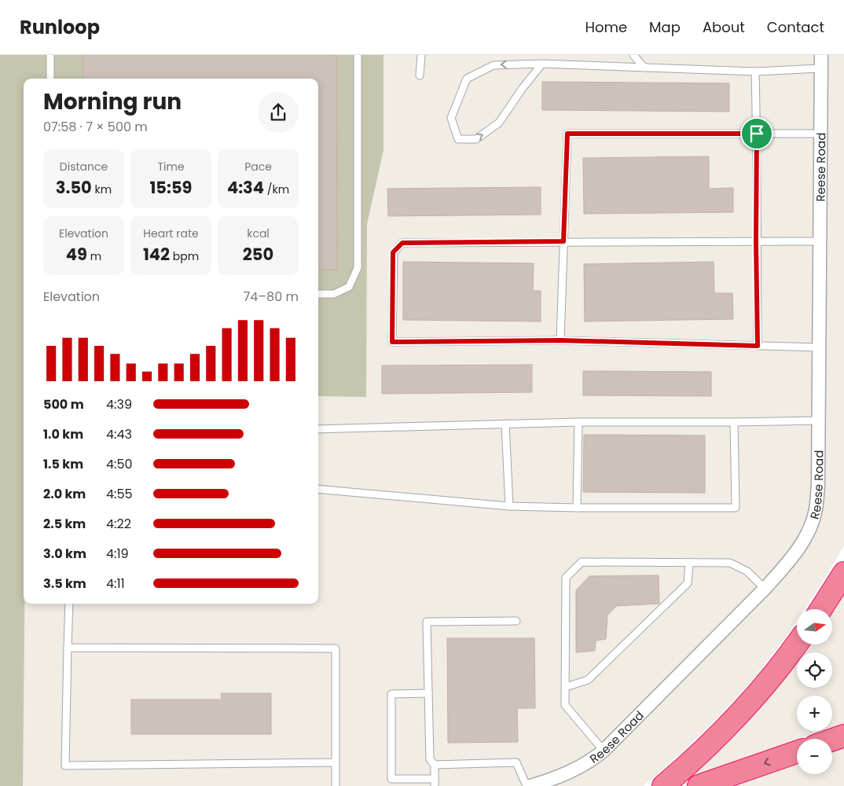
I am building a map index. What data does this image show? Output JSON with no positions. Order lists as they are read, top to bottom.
{
  "streets": {
    "street": ["Reese Road"]
  },
  "north": "right",
  "page": {
    "header": "Runloop",
    "nav": [
      "Home",
      "Map",
      "About",
      "Contact"
    ],
    "heading": ["Morning run", "07:58 · 7 × 500 m"],
    "stats": [
      ["Distance", "3.50 km"],
      ["Time", "15:59"],
      ["Pace", "4:34 /km"],
      ["Elevation", "49 m"],
      ["Heart rate", "142 bpm"],
      ["kcal", "250"]
    ],
    "chart": ["Elevation", "74–80 m"],
    "list": [
      {
        "name": "500 m",
        "note": "4:39"
      },
      {
        "name": "1.0 km",
        "note": "4:43"
      },
      {
        "name": "1.5 km",
        "note": "4:50"
      },
      {
        "name": "2.0 km",
        "note": "4:55"
      },
      {
        "name": "2.5 km",
        "note": "4:22"
      },
      {
        "name": "3.0 km",
        "note": "4:19"
      },
      {
        "name": "3.5 km",
        "note": "4:11"
      }
    ],
    "map_buttons": ["+", "−"]
  }
}
